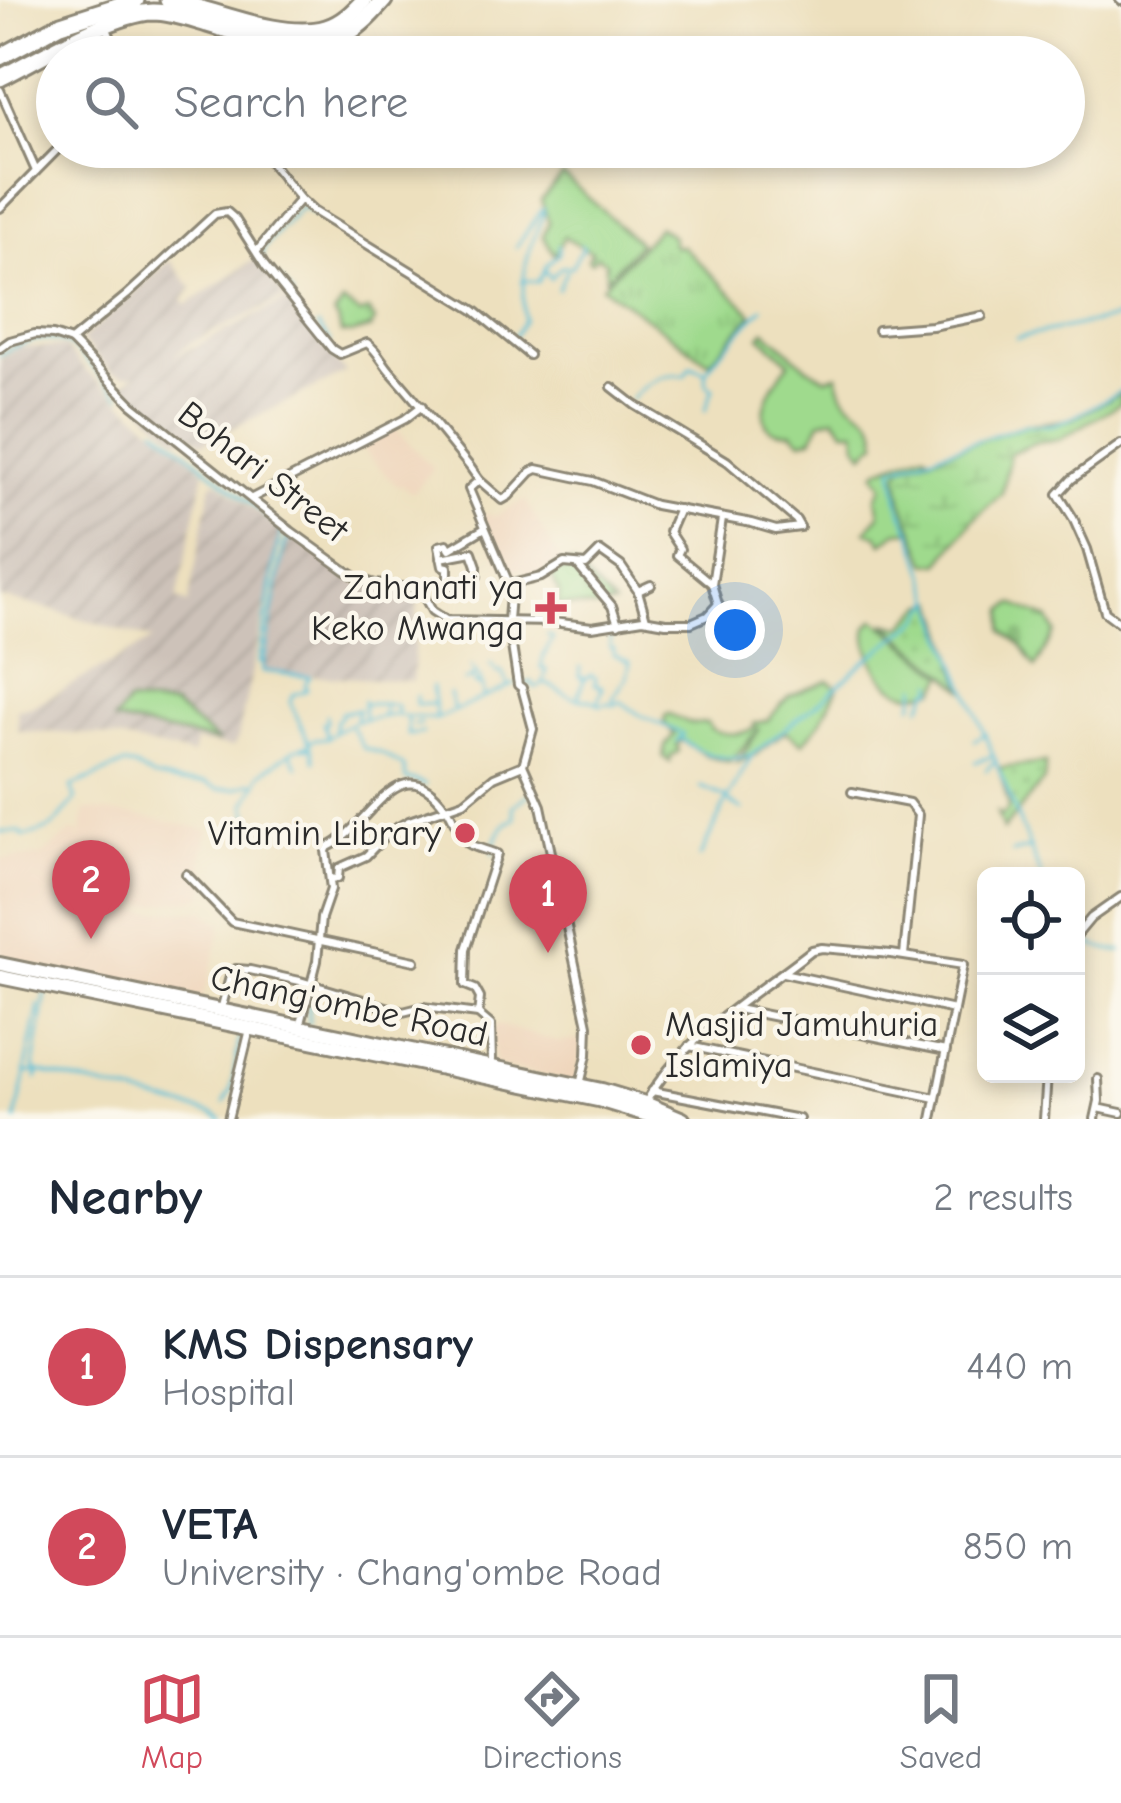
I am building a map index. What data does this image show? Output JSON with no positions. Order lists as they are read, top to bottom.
{
  "streets": {
    "main road": ["Chang'ombe Road"],
    "street": ["Bohari Street"]
  },
  "places": {
    "health": ["Zahanati ya Keko Mwanga"],
    "other": ["Vitamin Library", "Masjid Jamuhuria Islamiya"]
  },
  "page": {
    "search": "Search here",
    "pins": ["2", "1"],
    "heading": ["Nearby", "2 results"],
    "list": [
      {
        "mark": "1",
        "name": "KMS Dispensary",
        "note": "Hospital",
        "value": "440 m"
      },
      {
        "mark": "2",
        "name": "VETA",
        "note": "University · Chang'ombe Road",
        "value": "850 m"
      }
    ],
    "nav": ["Map", "Directions", "Saved"]
  }
}
